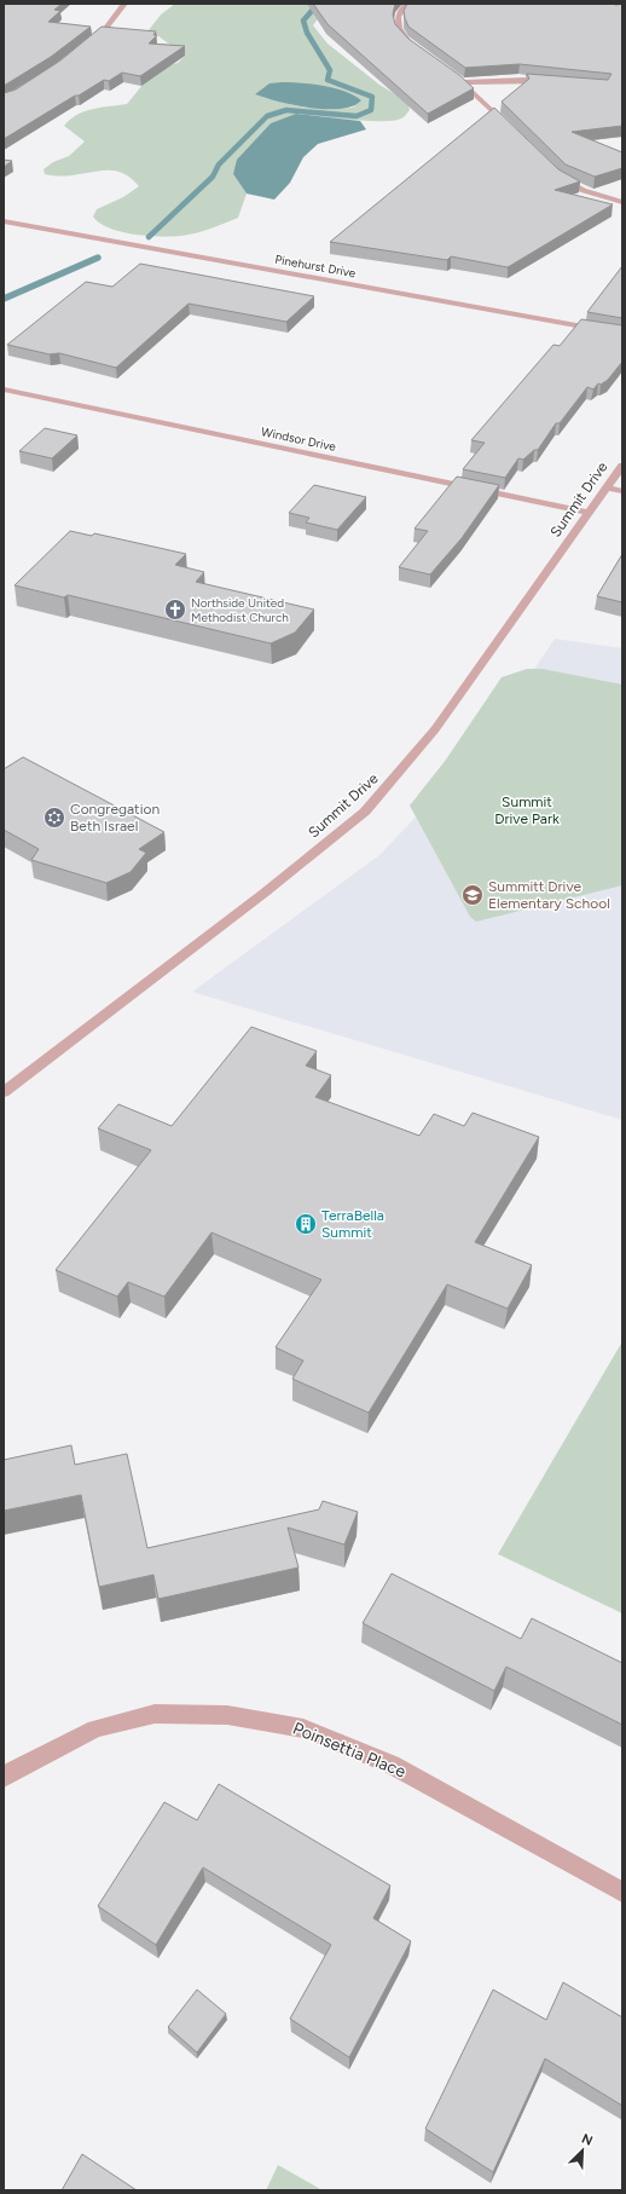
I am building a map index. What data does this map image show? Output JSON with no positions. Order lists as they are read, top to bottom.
{
  "streets": {
    "street": [
      "Pinehurst Drive",
      "Windsor Drive",
      "Summit Drive",
      "Poinsettia Place"
    ]
  },
  "crossings": [
    ["Windsor Drive", "Summit Drive"]
  ],
  "parks": ["Summit Drive Park"],
  "places": {
    "church": ["Northside United Methodist Church"],
    "synagogue": ["Congregation Beth Israel"],
    "school or university": ["Summitt Drive Elementary School"],
    "building": ["TerraBella Summit"]
  },
  "north": "top right"
}
